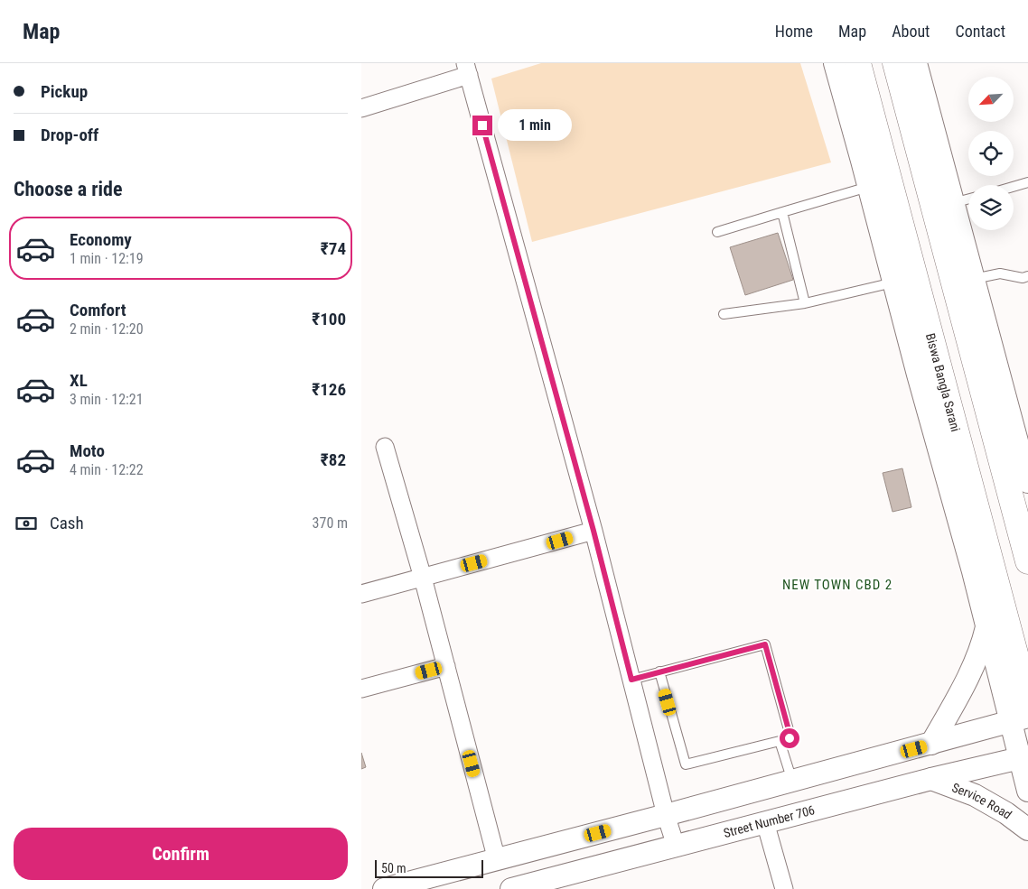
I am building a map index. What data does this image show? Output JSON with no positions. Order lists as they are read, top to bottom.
{
  "streets": {
    "main road": ["Biswa Bangla Sarani"],
    "street": ["Service Road", "Street Number 706"]
  },
  "crossings": [
    ["Service Road", "Street Number 706"]
  ],
  "districts": ["NEW TOWN CBD 2"],
  "scale_bar": "50 m",
  "north": "bottom left",
  "page": {
    "header": "Map",
    "nav": [
      "Home",
      "Map",
      "About",
      "Contact"
    ],
    "banner": ["Pickup", "Drop-off"],
    "bubble": "1 min",
    "heading": "Choose a ride",
    "list": [
      {
        "name": "Economy",
        "note": "1 min · 12:19",
        "value": "₹74"
      },
      {
        "name": "Comfort",
        "note": "2 min · 12:20",
        "value": "₹100"
      },
      {
        "name": "XL",
        "note": "3 min · 12:21",
        "value": "₹126"
      },
      {
        "name": "Moto",
        "note": "4 min · 12:22",
        "value": "₹82"
      }
    ],
    "pay": ["Cash", "370 m"],
    "buttons": "Confirm",
    "scale": "50 m"
  }
}
